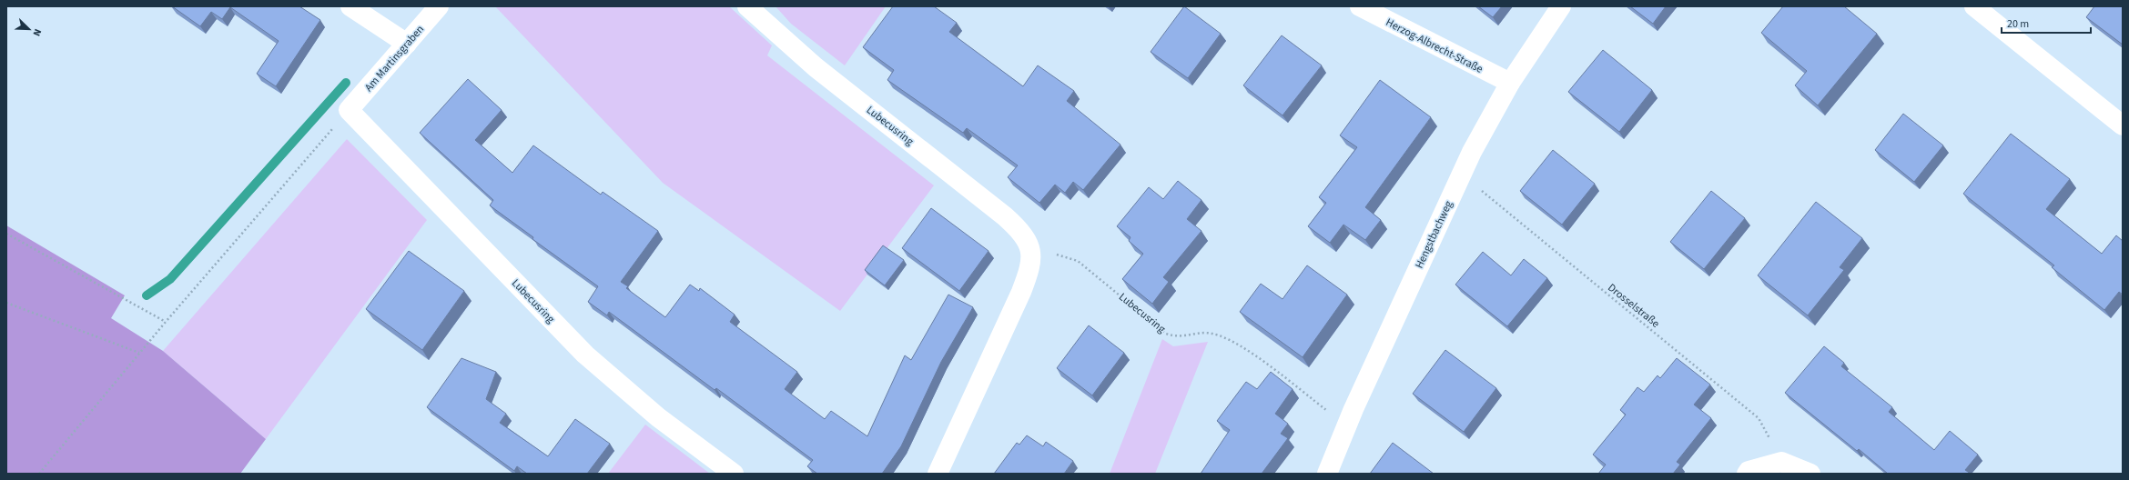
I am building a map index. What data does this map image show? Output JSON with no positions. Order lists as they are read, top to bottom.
{
  "streets": {
    "street": [
      "Herzog-Albrecht-Straße",
      "Am Martinsgraben",
      "Lubecusring",
      "Hengstbachweg"
    ],
    "path": ["Drosselstraße"]
  },
  "crossings": [
    ["Herzog-Albrecht-Straße", "Hengstbachweg"],
    ["Am Martinsgraben", "Lubecusring"],
    ["Lubecusring", "Hengstbachweg"],
    ["Hengstbachweg", "Drosselstraße"]
  ],
  "scale_bar": "20 m",
  "north": "bottom right"
}
